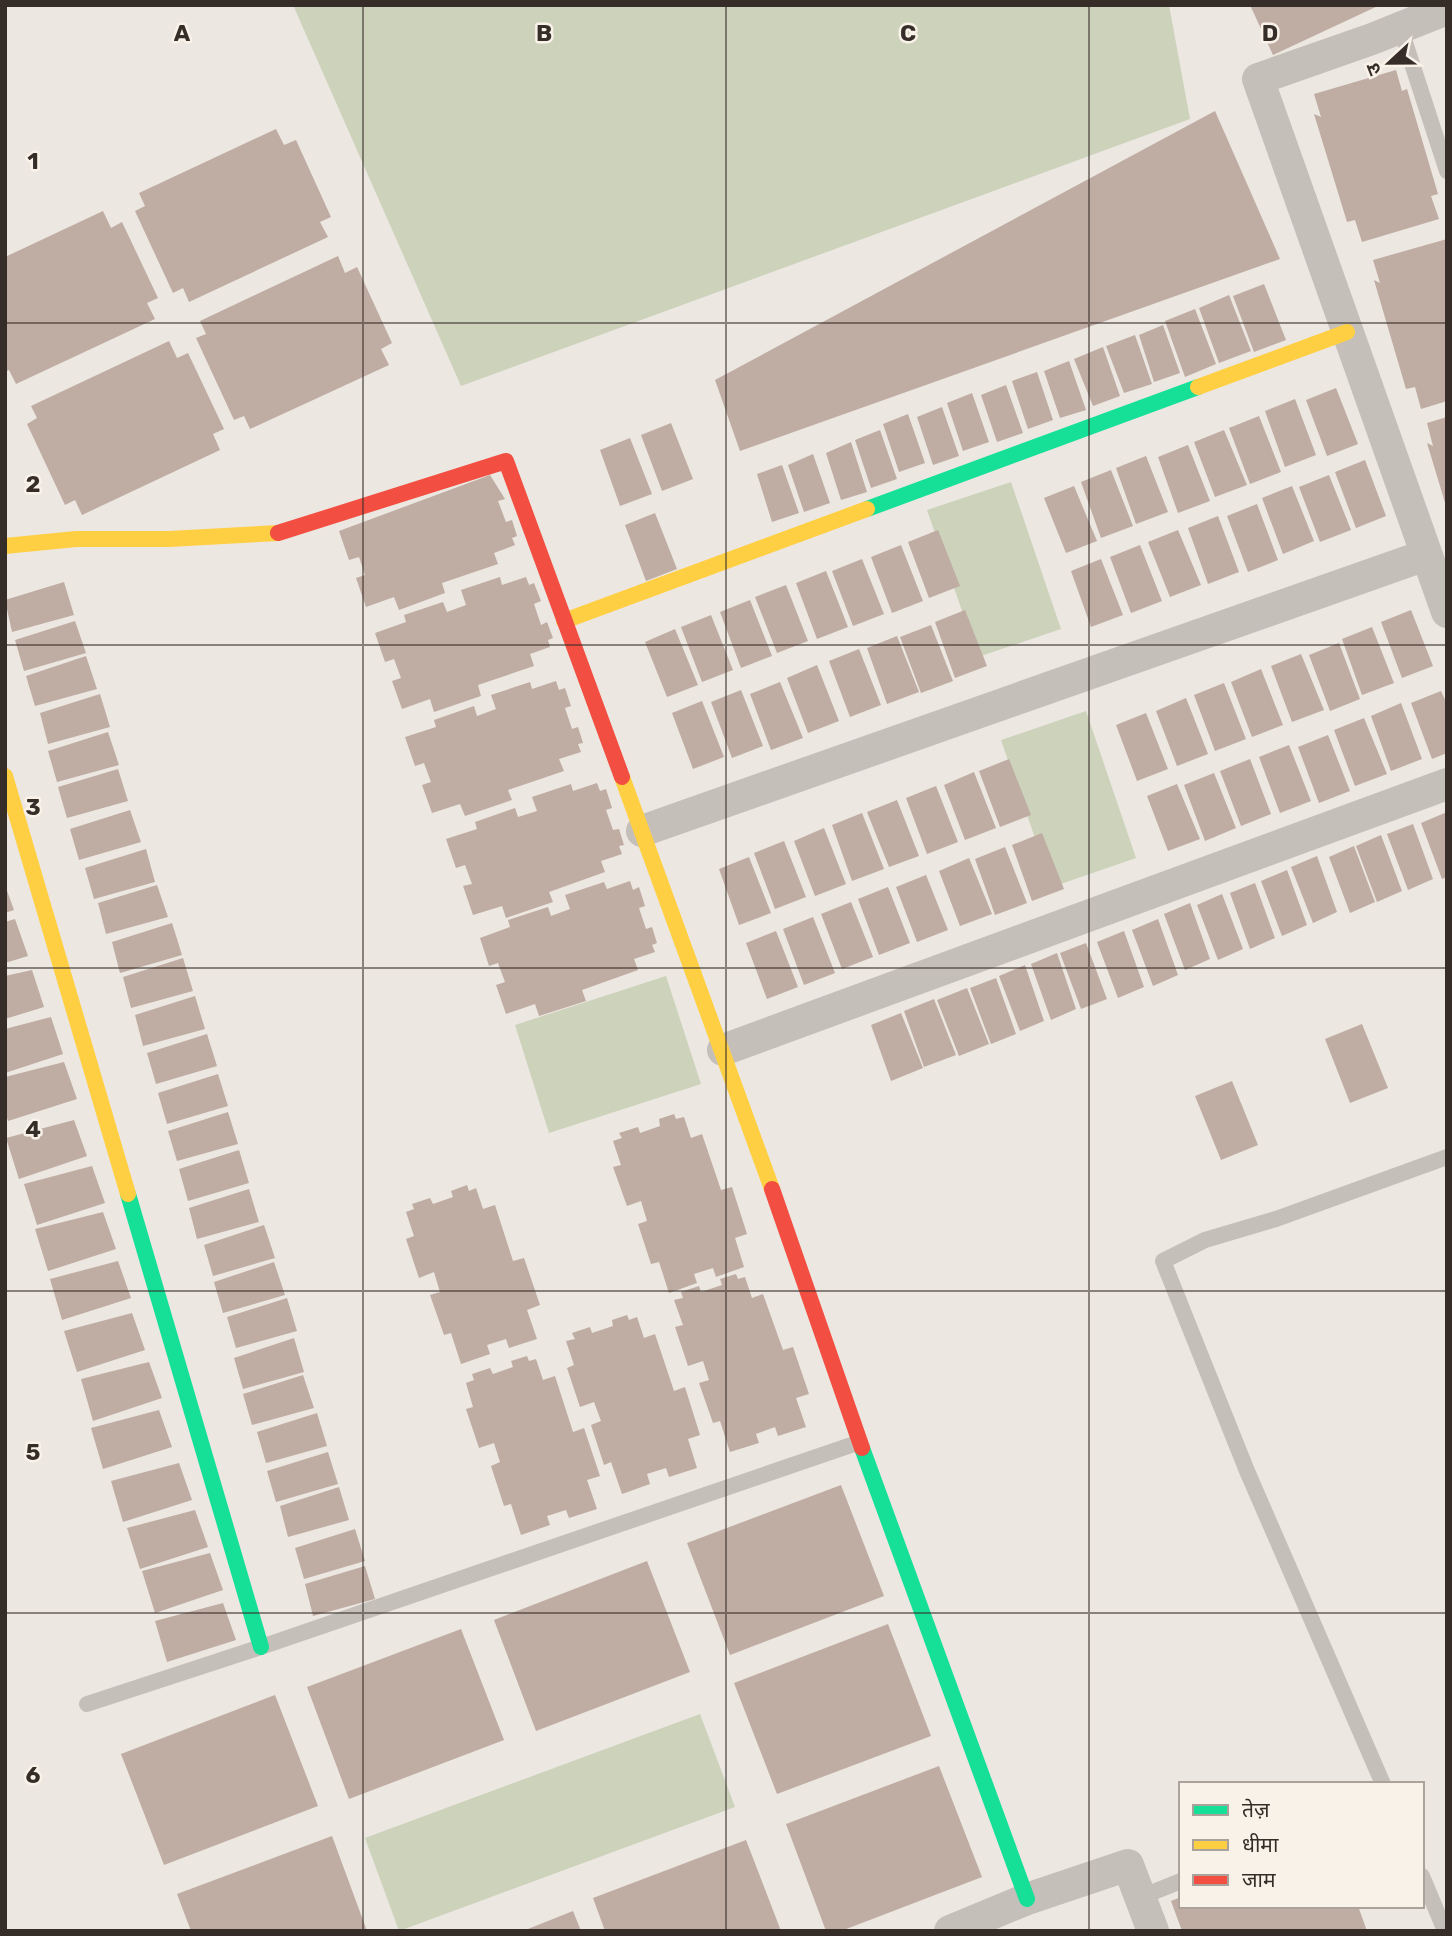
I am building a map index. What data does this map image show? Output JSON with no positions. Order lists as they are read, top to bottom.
{
  "legend": ["तेज़", "धीमा", "जाम"],
  "north": "left",
  "grid": {
    "columns": [
      "A",
      "B",
      "C",
      "D"
    ],
    "rows": [
      "1",
      "2",
      "3",
      "4",
      "5",
      "6"
    ]
  }
}
